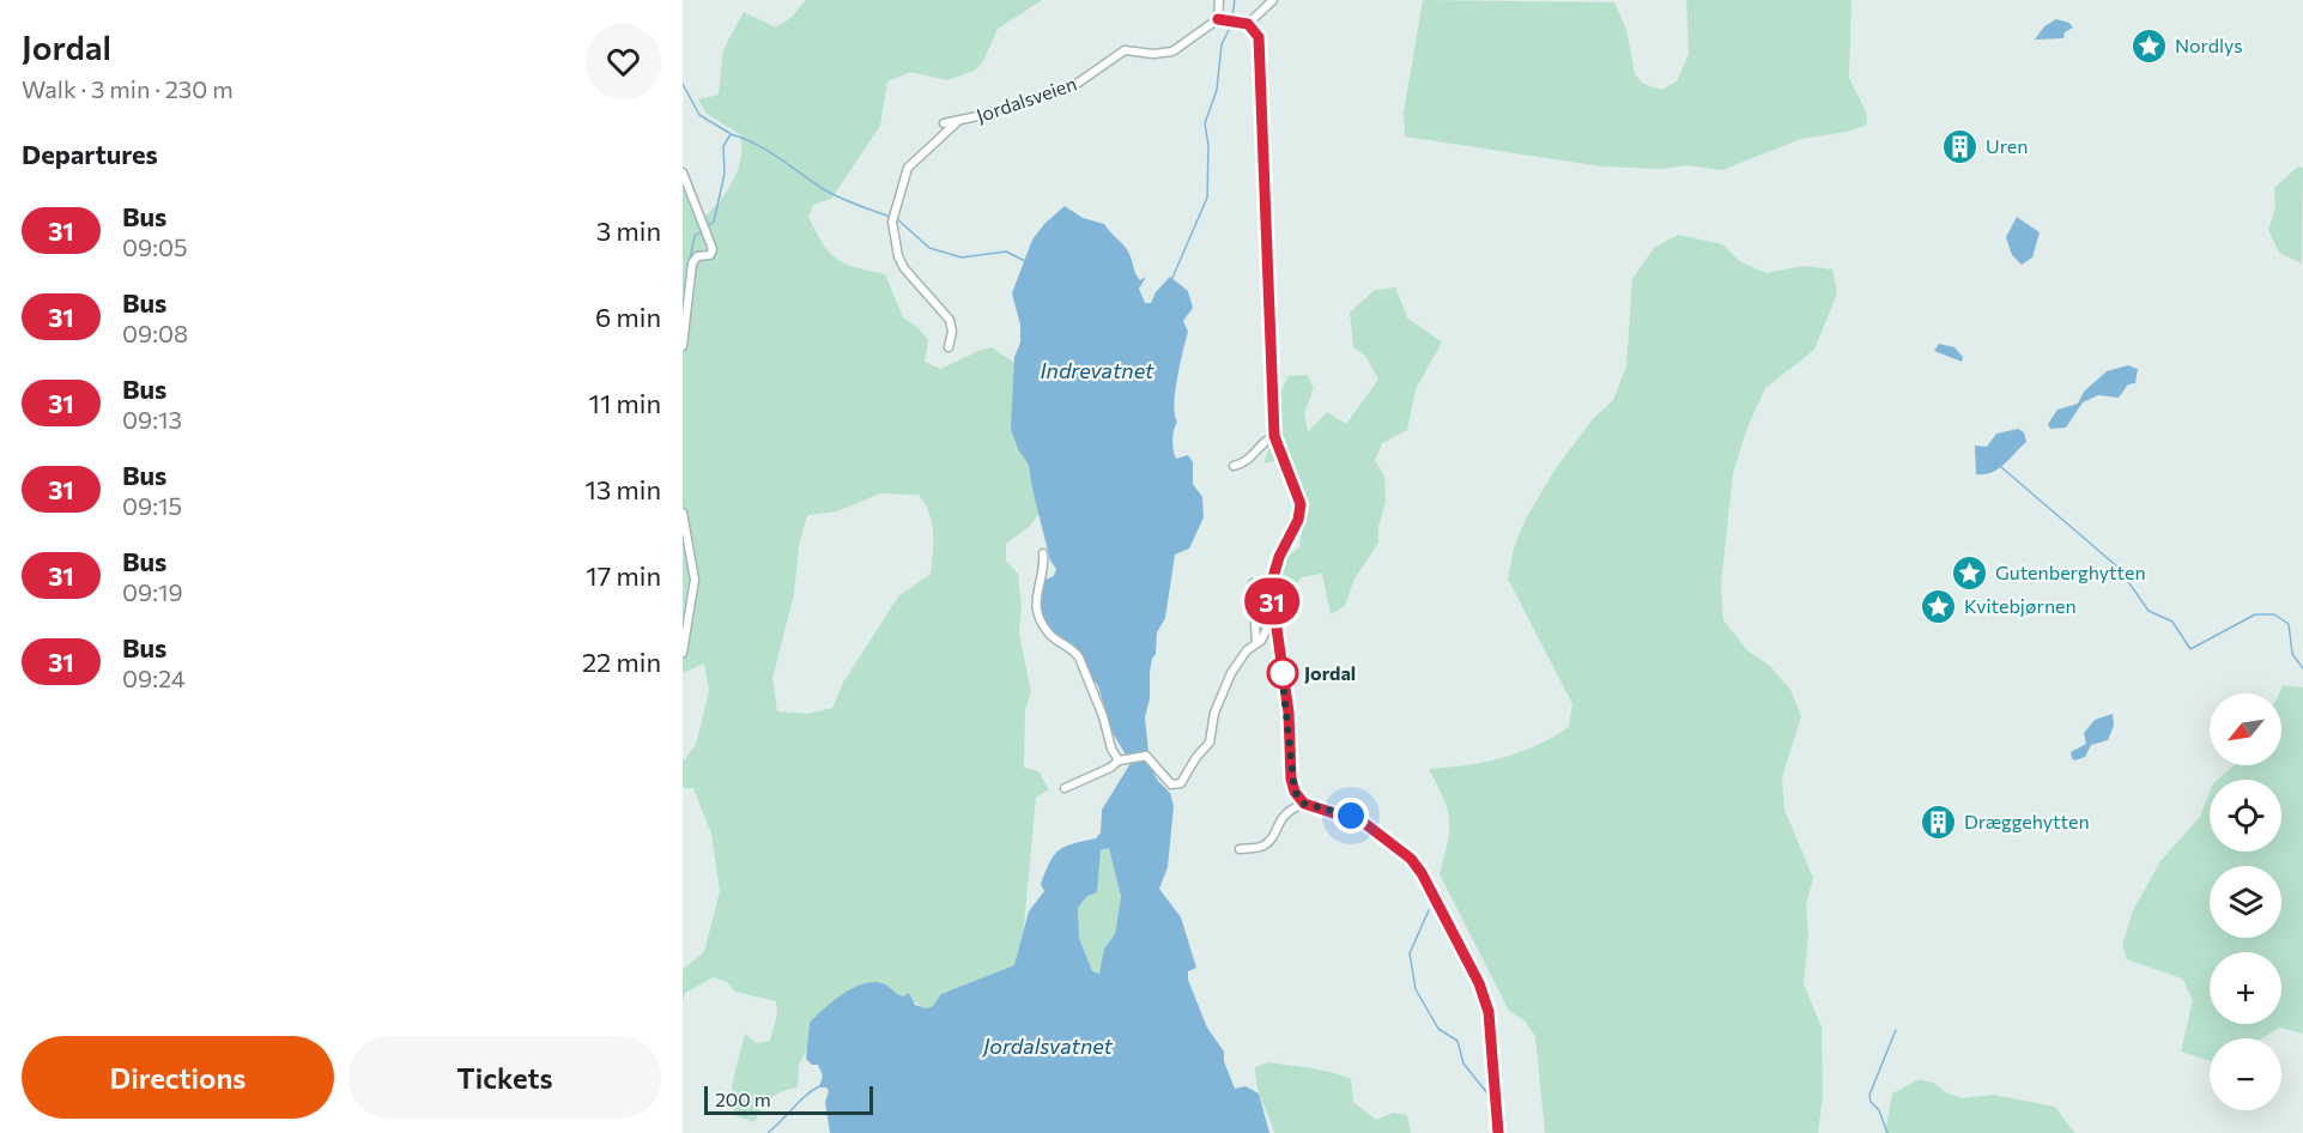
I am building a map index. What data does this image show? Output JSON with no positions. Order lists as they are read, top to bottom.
{
  "streets": {
    "street": ["Jordalsveien"]
  },
  "water": ["Indrevatnet", "Jordalsvatnet"],
  "places": {
    "place": ["Nordlys", "Gutenberghytten", "Kvitebjørnen"],
    "building": ["Uren", "Dræggehytten"],
    "other": ["Jordal"]
  },
  "lines": ["bus line 31"],
  "scale_bar": "200 m",
  "north": "bottom left",
  "page": {
    "heading": [
      ["Jordal", "Walk · 3 min · 230 m"],
      "Departures"
    ],
    "on_map": "31",
    "list": [
      {
        "mark": "31",
        "name": "Bus",
        "note": "09:05",
        "value": "3 min"
      },
      {
        "mark": "31",
        "name": "Bus",
        "note": "09:08",
        "value": "6 min"
      },
      {
        "mark": "31",
        "name": "Bus",
        "note": "09:13",
        "value": "11 min"
      },
      {
        "mark": "31",
        "name": "Bus",
        "note": "09:15",
        "value": "13 min"
      },
      {
        "mark": "31",
        "name": "Bus",
        "note": "09:19",
        "value": "17 min"
      },
      {
        "mark": "31",
        "name": "Bus",
        "note": "09:24",
        "value": "22 min"
      }
    ],
    "map_buttons": ["+", "−"],
    "buttons": ["Directions", "Tickets"],
    "scale": "200 m"
  }
}
